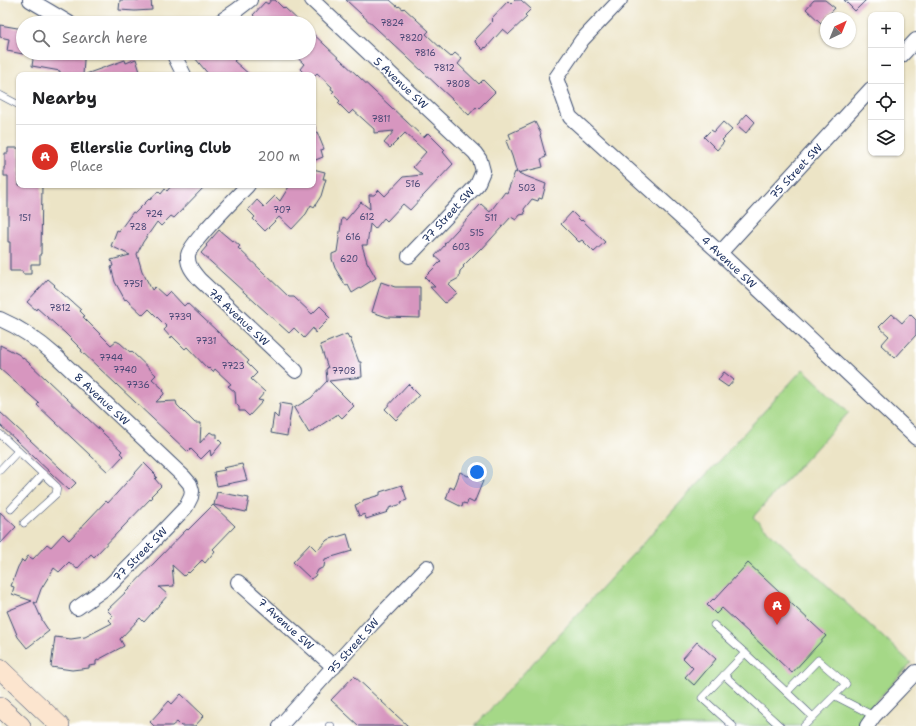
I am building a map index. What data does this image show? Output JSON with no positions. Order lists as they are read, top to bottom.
{
  "streets": {
    "street": [
      "5 Avenue SW",
      "75 Street SW",
      "77 Street SW",
      "4 Avenue SW",
      "7A Avenue SW",
      "8 Avenue SW",
      "7 Avenue SW"
    ]
  },
  "crossings": [
    ["5 Avenue SW", "77 Street SW"],
    ["75 Street SW", "4 Avenue SW"],
    ["75 Street SW", "7 Avenue SW"],
    ["77 Street SW", "8 Avenue SW"]
  ],
  "house_numbers": [
    "7824",
    "7820",
    "7816",
    "7812",
    "7808",
    "7811",
    "516",
    "503",
    "707",
    "724",
    "612",
    "151",
    "511",
    "728",
    "515",
    "616",
    "603",
    "620",
    "7751",
    "7812",
    "7739",
    "7731",
    "7744",
    "7723",
    "7740",
    "7708",
    "7736"
  ],
  "north": "top right",
  "page": {
    "map_buttons": ["+", "−"],
    "search": "Search here",
    "heading": "Nearby",
    "list": [
      {
        "mark": "A",
        "name": "Ellerslie Curling Club",
        "note": "Place",
        "value": "200 m"
      }
    ],
    "pins": "A"
  }
}
